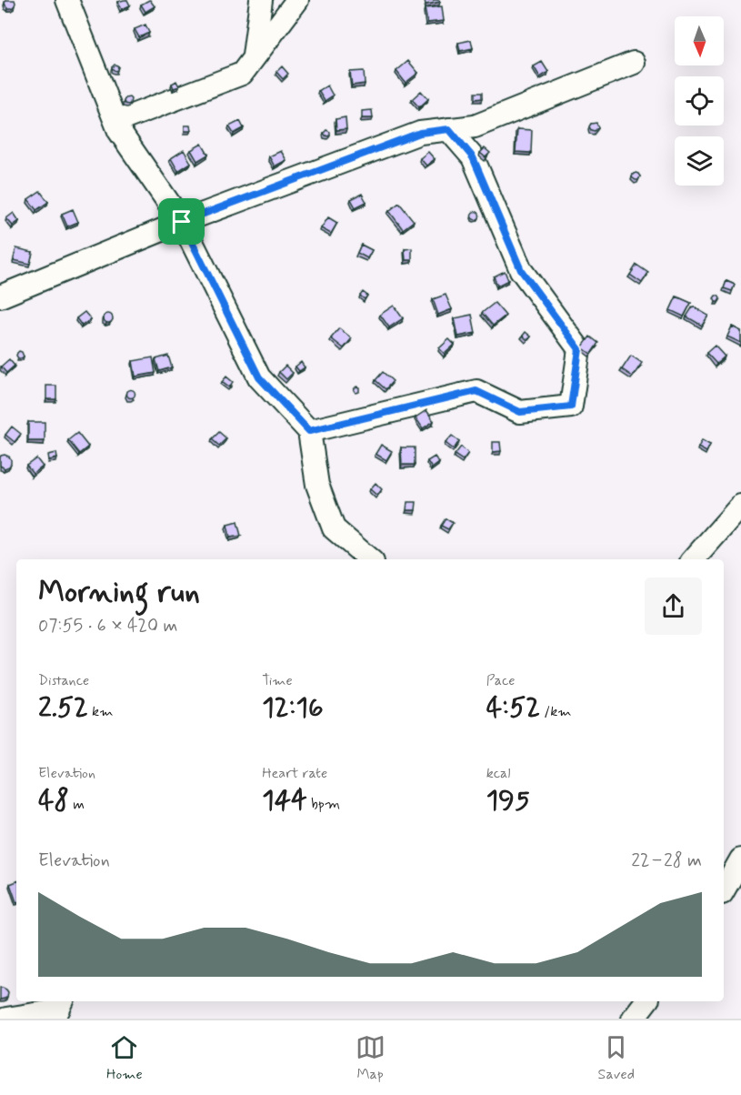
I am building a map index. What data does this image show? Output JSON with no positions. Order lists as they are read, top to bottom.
{
  "north": "bottom",
  "page": {
    "heading": ["Morning run", "07:55 · 6 × 420 m"],
    "stats": [
      ["Distance", "2.52 km"],
      ["Time", "12:16"],
      ["Pace", "4:52 /km"],
      ["Elevation", "48 m"],
      ["Heart rate", "144 bpm"],
      ["kcal", "195"]
    ],
    "chart": ["Elevation", "22–28 m"],
    "tabs": ["Home", "Map", "Saved"]
  }
}
